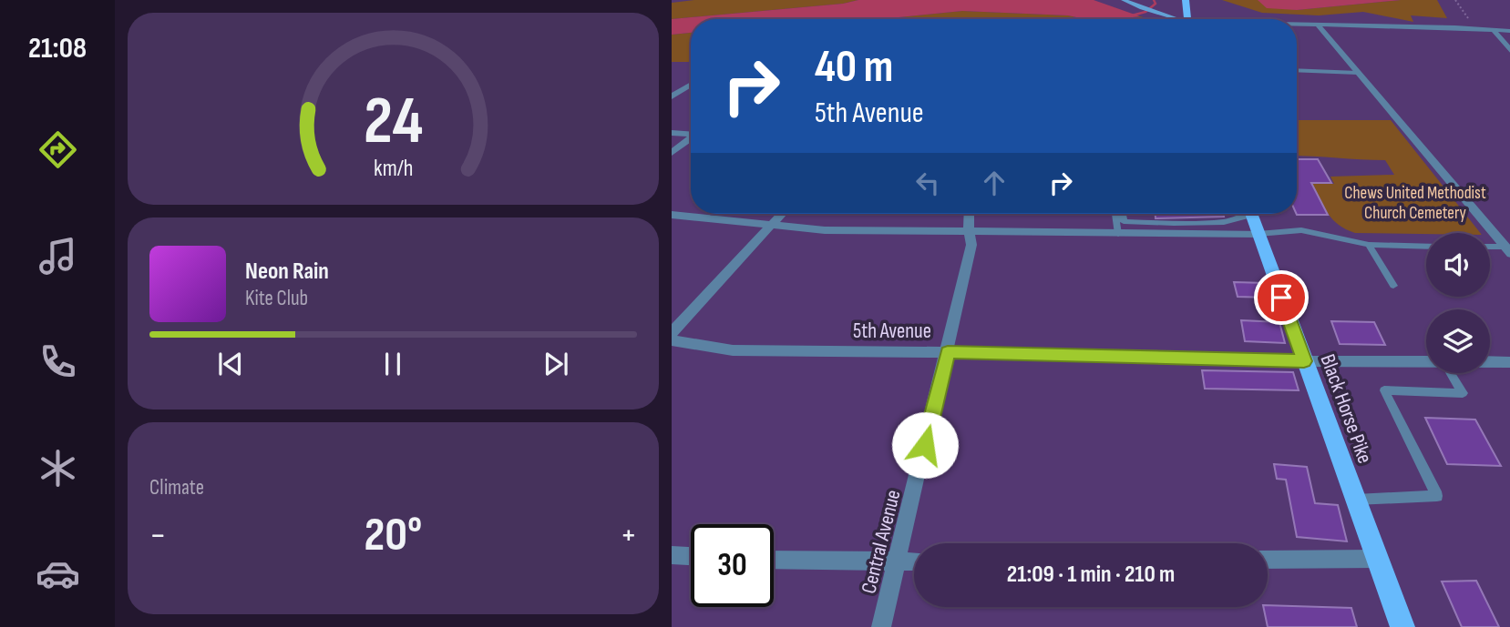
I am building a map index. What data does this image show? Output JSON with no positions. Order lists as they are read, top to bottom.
{
  "streets": {
    "main road": ["Black Horse Pike"],
    "street": ["5th Avenue", "Central Avenue"]
  },
  "crossings": [
    ["5th Avenue", "Black Horse Pike"],
    ["5th Avenue", "Central Avenue"]
  ],
  "parks": ["Chews United Methodist Church Cemetery"],
  "page": {
    "tabs": "21:08",
    "turn": ["40 m", "5th Avenue"],
    "song": ["Neon Rain", "Kite Club"],
    "tile": "Climate",
    "heat": ["−", "20°", "+"],
    "limit": "30",
    "trip": "21:09 · 1 min · 210 m",
    "gauge": ["24", "km/h"]
  }
}
